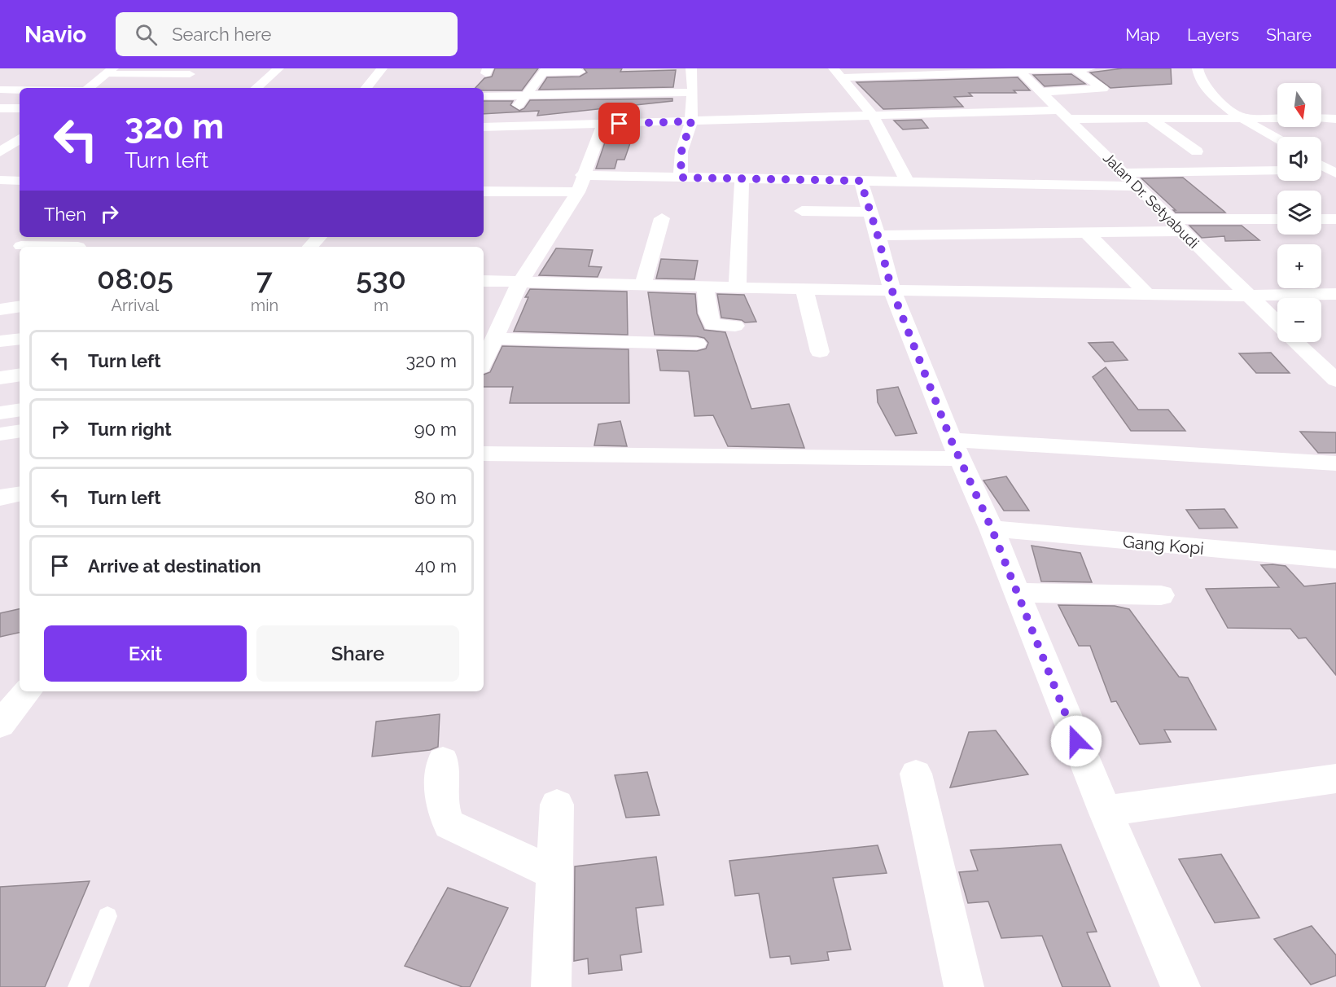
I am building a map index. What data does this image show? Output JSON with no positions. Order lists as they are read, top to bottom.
{
  "streets": {
    "street": ["Jalan Dr. Setyabudi", "Gang Kopi"]
  },
  "north": "bottom",
  "page": {
    "header": "Navio",
    "search": "Search here",
    "nav": ["Map", "Layers", "Share"],
    "map_buttons": ["+", "−"],
    "turn": ["320 m", "Turn left"],
    "then": "Then",
    "eta": [
      "08:05",
      "Arrival",
      "7",
      "min",
      "530",
      "m"
    ],
    "list": [
      {
        "name": "Turn left",
        "value": "320 m"
      },
      {
        "name": "Turn right",
        "value": "90 m"
      },
      {
        "name": "Turn left",
        "value": "80 m"
      },
      {
        "name": "Arrive at destination",
        "value": "40 m"
      }
    ],
    "buttons": ["Exit", "Share"]
  }
}
